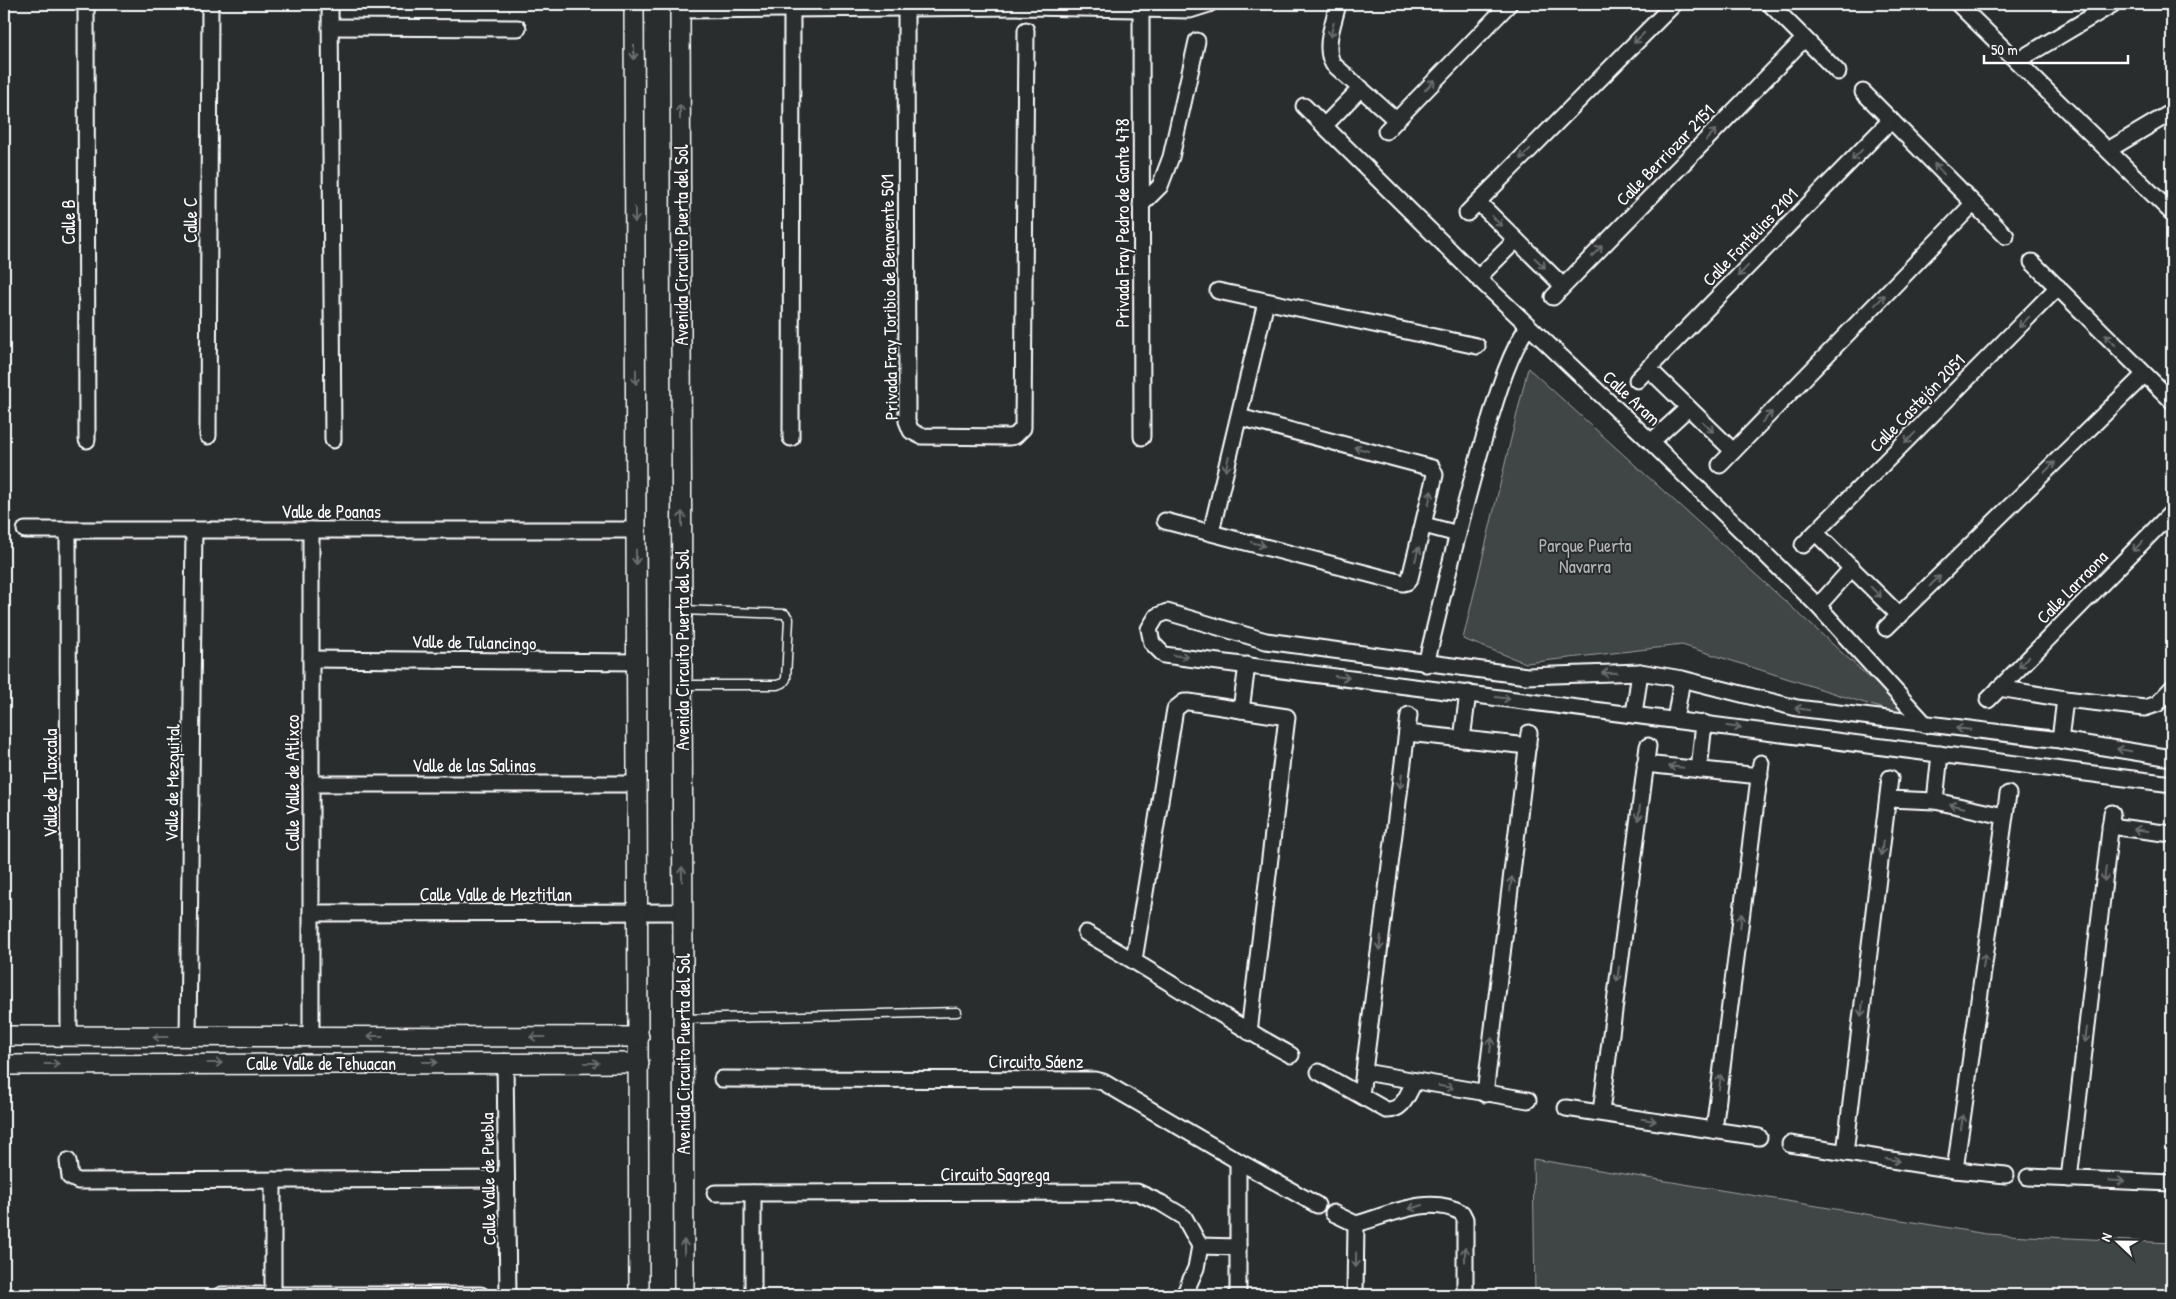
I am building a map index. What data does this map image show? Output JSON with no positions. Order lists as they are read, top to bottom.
{
  "streets": {
    "street": [
      "Calle Berriozar 2151",
      "Calle C",
      "Calle B",
      "Privada Fray Pedro de Gante 478",
      "Calle Fontelias 2101",
      "Avenida Circuito Puerta del Sol",
      "Privada Fray Toribio de Benavente 501",
      "Calle Aram",
      "Calle Castejón 2051",
      "Valle de Poanas",
      "Calle Larraona",
      "Valle de Tulancingo",
      "Valle de las Salinas",
      "Valle de Tlaxcala",
      "Valle de Mezquital",
      "Calle Valle de Atlixco",
      "Calle Valle de Meztitlan",
      "Circuito Sáenz",
      "Calle Valle de Tehuacan",
      "Circuito Sagrega",
      "Calle Valle de Puebla"
    ]
  },
  "crossings": [
    ["Avenida Circuito Puerta del Sol", "Calle Valle de Meztitlan"],
    ["Valle de Poanas", "Valle de Tlaxcala"],
    ["Valle de Poanas", "Valle de Mezquital"],
    ["Valle de Poanas", "Calle Valle de Atlixco"],
    ["Valle de Tulancingo", "Calle Valle de Atlixco"],
    ["Valle de las Salinas", "Calle Valle de Atlixco"],
    ["Valle de Tlaxcala", "Calle Valle de Tehuacan"],
    ["Valle de Mezquital", "Calle Valle de Tehuacan"],
    ["Calle Valle de Atlixco", "Calle Valle de Meztitlan"],
    ["Calle Valle de Atlixco", "Calle Valle de Tehuacan"],
    ["Calle Valle de Tehuacan", "Calle Valle de Puebla"]
  ],
  "parks": ["Parque Puerta Navarra"],
  "scale_bar": "50 m",
  "north": "left"
}
